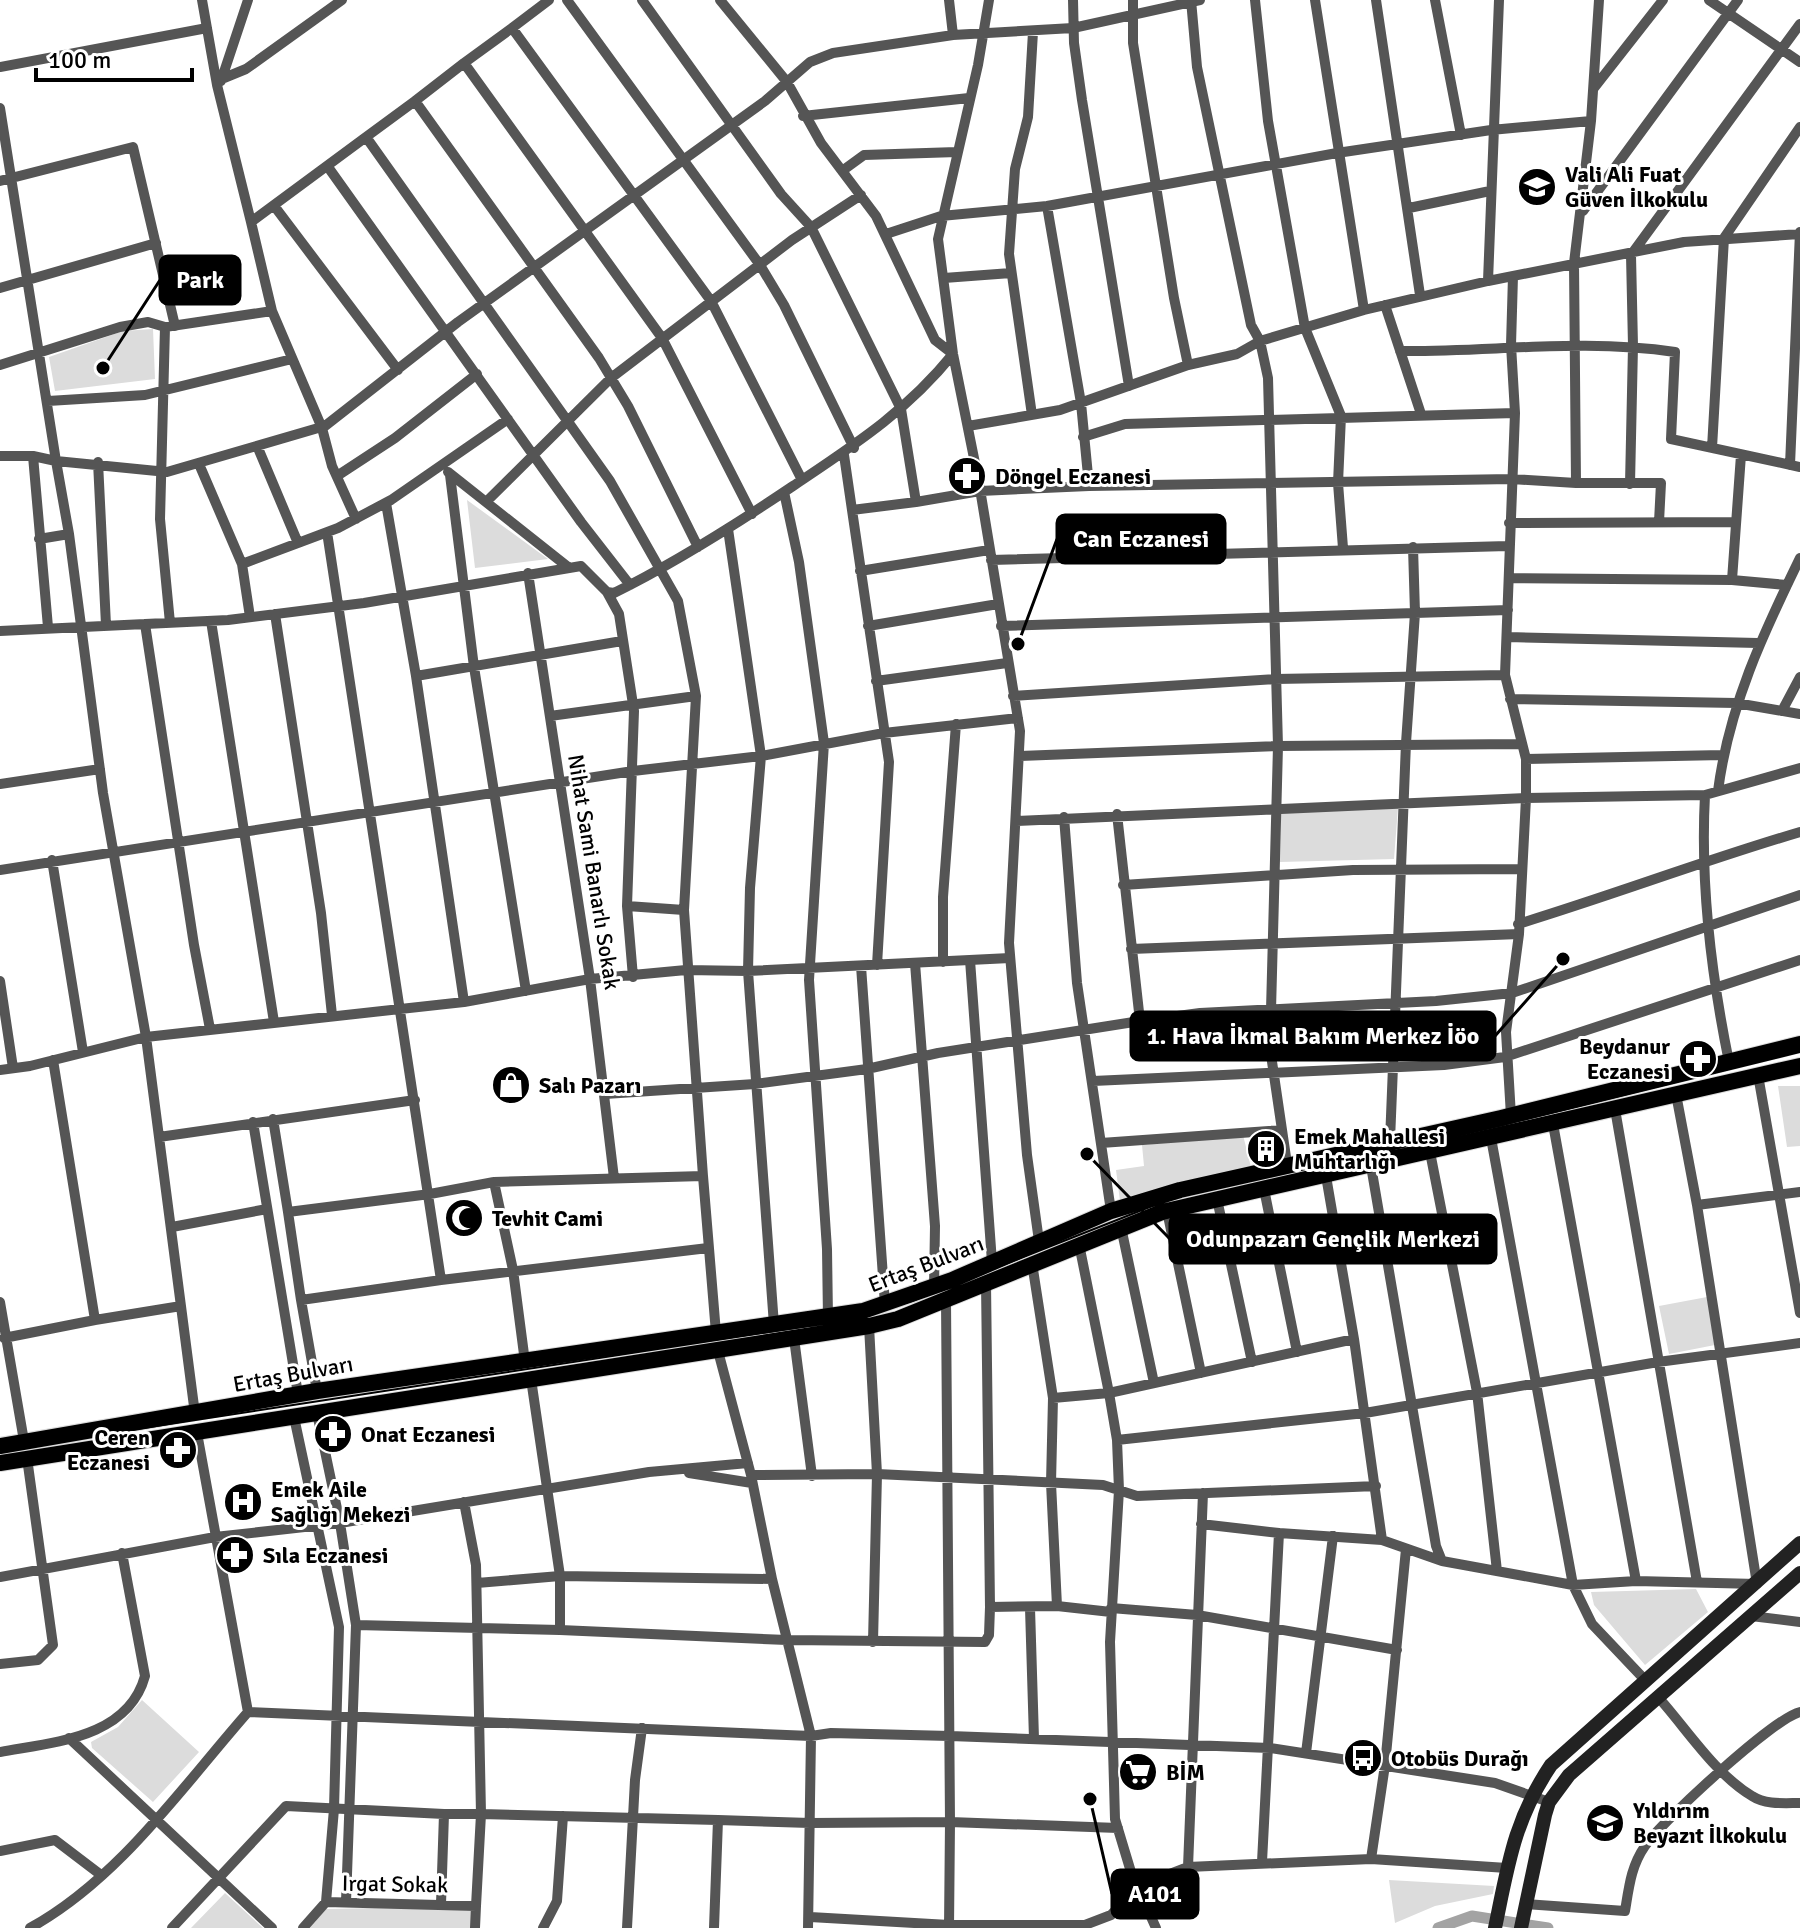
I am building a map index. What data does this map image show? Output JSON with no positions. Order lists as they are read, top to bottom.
{
  "streets": {
    "main road": ["Ertaş Bulvarı"],
    "street": ["Nihat Sami Banarlı Sokak", "Irgat Sokak"]
  },
  "places": {
    "school or university": ["Vali Ali Fuat Güven İlkokulu", "Yıldırım Beyazıt İlkokulu"],
    "other": [
      "Park",
      "Can Eczanesi",
      "1. Hava İkmal Bakım Merkez İöo",
      "Odunpazarı Gençlik Merkezi",
      "A101"
    ],
    "pharmacy": [
      "Döngel Eczanesi",
      "Beydanur Eczanesi",
      "Onat Eczanesi",
      "Ceren Eczanesi",
      "Sıla Eczanesi"
    ],
    "shop": ["Salı Pazarı"],
    "building": ["Emek Mahallesi Muhtarlığı"],
    "mosque": ["Tevhit Cami"],
    "hospital": ["Emek Aile Sağlığı Mekezi"],
    "bus stop": ["Otobüs Durağı"],
    "supermarket": ["BİM"]
  },
  "scale_bar": "100 m"
}
